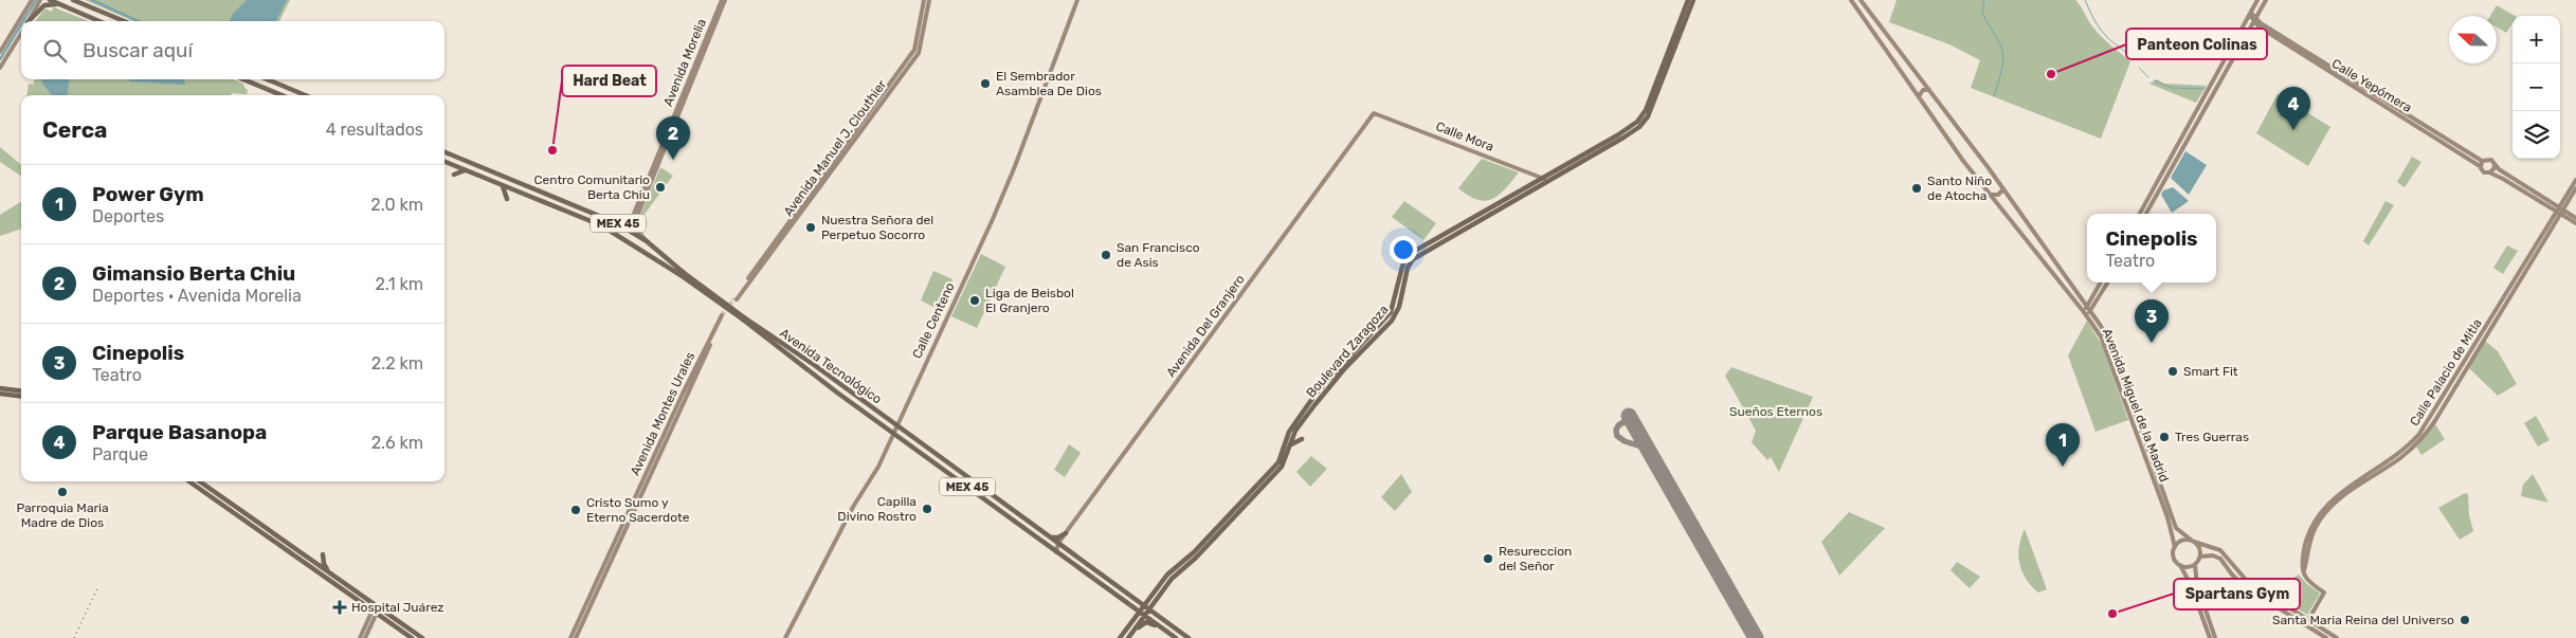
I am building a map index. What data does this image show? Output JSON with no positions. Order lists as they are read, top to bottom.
{
  "streets": {
    "main road": [
      "Avenida Morelia",
      "Calle Yepómera",
      "Calle Mora",
      "Avenida Manuel J. Clouthier",
      "MEX 45",
      "Calle Centeno",
      "Avenida Del Granjero",
      "Boulevard Zaragoza",
      "Avenida Tecnológico",
      "Calle Palacio de Mitla",
      "Avenida Miguel de la Madrid",
      "Avenida Montes Urales"
    ]
  },
  "crossings": [
    ["Avenida Morelia", "Avenida Tecnológico"],
    ["Calle Mora", "Avenida Del Granjero"],
    ["Calle Mora", "Boulevard Zaragoza"],
    ["Calle Centeno", "Avenida Tecnológico"],
    ["Avenida Del Granjero", "Avenida Tecnológico"],
    ["Boulevard Zaragoza", "Avenida Tecnológico"],
    ["Calle Palacio de Mitla", "Avenida Miguel de la Madrid"]
  ],
  "parks": ["Sueños Eternos"],
  "places": {
    "other": [
      "Panteon Colinas",
      "El Sembrador Asamblea De Dios",
      "Hard Beat",
      "Centro Comunitario Berta Chiu",
      "Santo Niño de Atocha",
      "Nuestra Señora del Perpetuo Socorro",
      "San Francisco de Asis",
      "Liga de Beisbol El Granjero",
      "Smart Fit",
      "Tres Guerras",
      "Parroquia Maria Madre de Dios",
      "Capilla Divino Rostro",
      "Cristo Sumo y Eterno Sacerdote",
      "Resureccion del Señor",
      "Spartans Gym",
      "Santa Maria Reina del Universo"
    ],
    "health": ["Hospital Juárez"]
  },
  "north": "left",
  "page": {
    "map_buttons": ["+", "−"],
    "search": "Buscar aquí",
    "pins": [
      "4",
      "2",
      "3",
      "1"
    ],
    "heading": ["Cerca", "4 resultados"],
    "list": [
      {
        "mark": "1",
        "name": "Power Gym",
        "note": "Deportes",
        "value": "2.0 km"
      },
      {
        "mark": "2",
        "name": "Gimansio Berta Chiu",
        "note": "Deportes · Avenida Morelia",
        "value": "2.1 km"
      },
      {
        "mark": "3",
        "name": "Cinepolis",
        "note": "Teatro",
        "value": "2.2 km"
      },
      {
        "mark": "4",
        "name": "Parque Basanopa",
        "note": "Parque",
        "value": "2.6 km"
      }
    ],
    "popup": ["Cinepolis", "Teatro"]
  }
}
